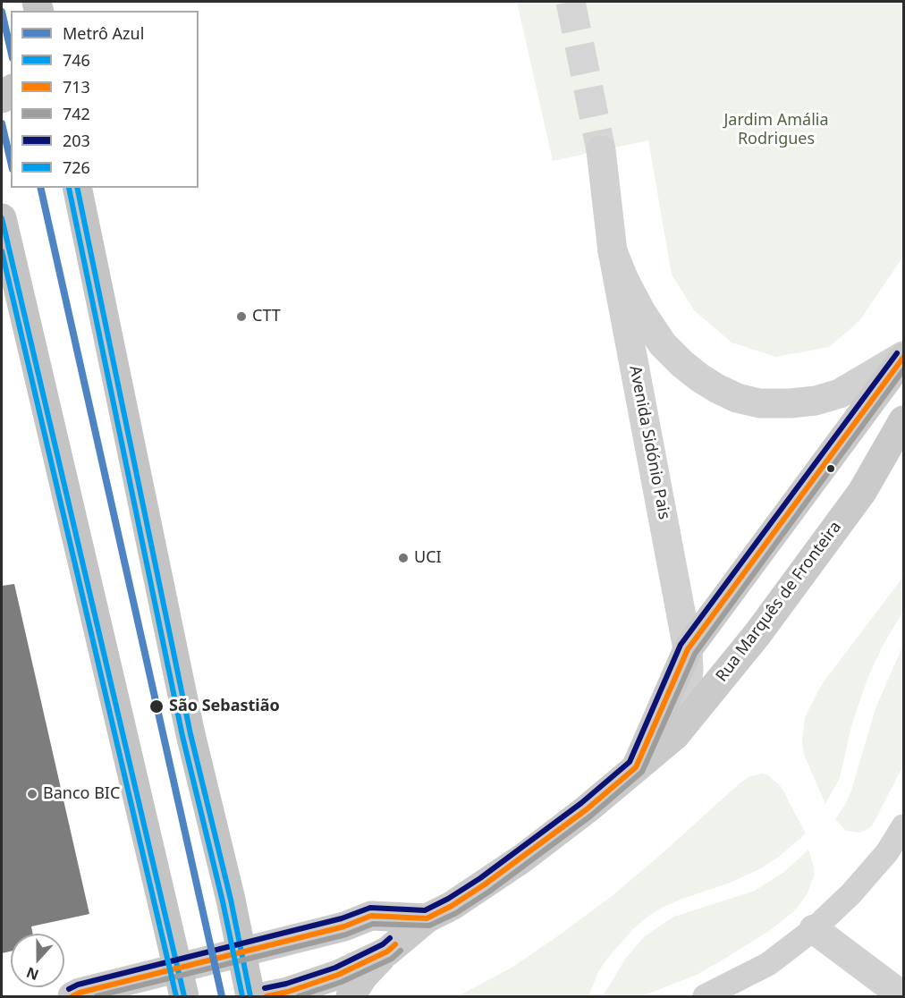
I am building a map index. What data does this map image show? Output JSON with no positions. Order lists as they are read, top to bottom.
{
  "streets": {
    "main road": ["Rua Marquês de Fronteira"],
    "street": ["Avenida Sidónio Pais"]
  },
  "crossings": [
    ["Avenida Sidónio Pais", "Rua Marquês de Fronteira"]
  ],
  "parks": ["Jardim Amália Rodrigues"],
  "places": [
    "CTT",
    "UCI",
    "São Sebastião",
    "Banco BIC"
  ],
  "lines": [
    "metro line Azul",
    "transit line 746",
    "transit line 726",
    "transit line 203",
    "transit line 713",
    "transit line 742"
  ],
  "legend": [
    "Metrô Azul",
    "746",
    "713",
    "742",
    "203",
    "726"
  ],
  "north": "bottom"
}
